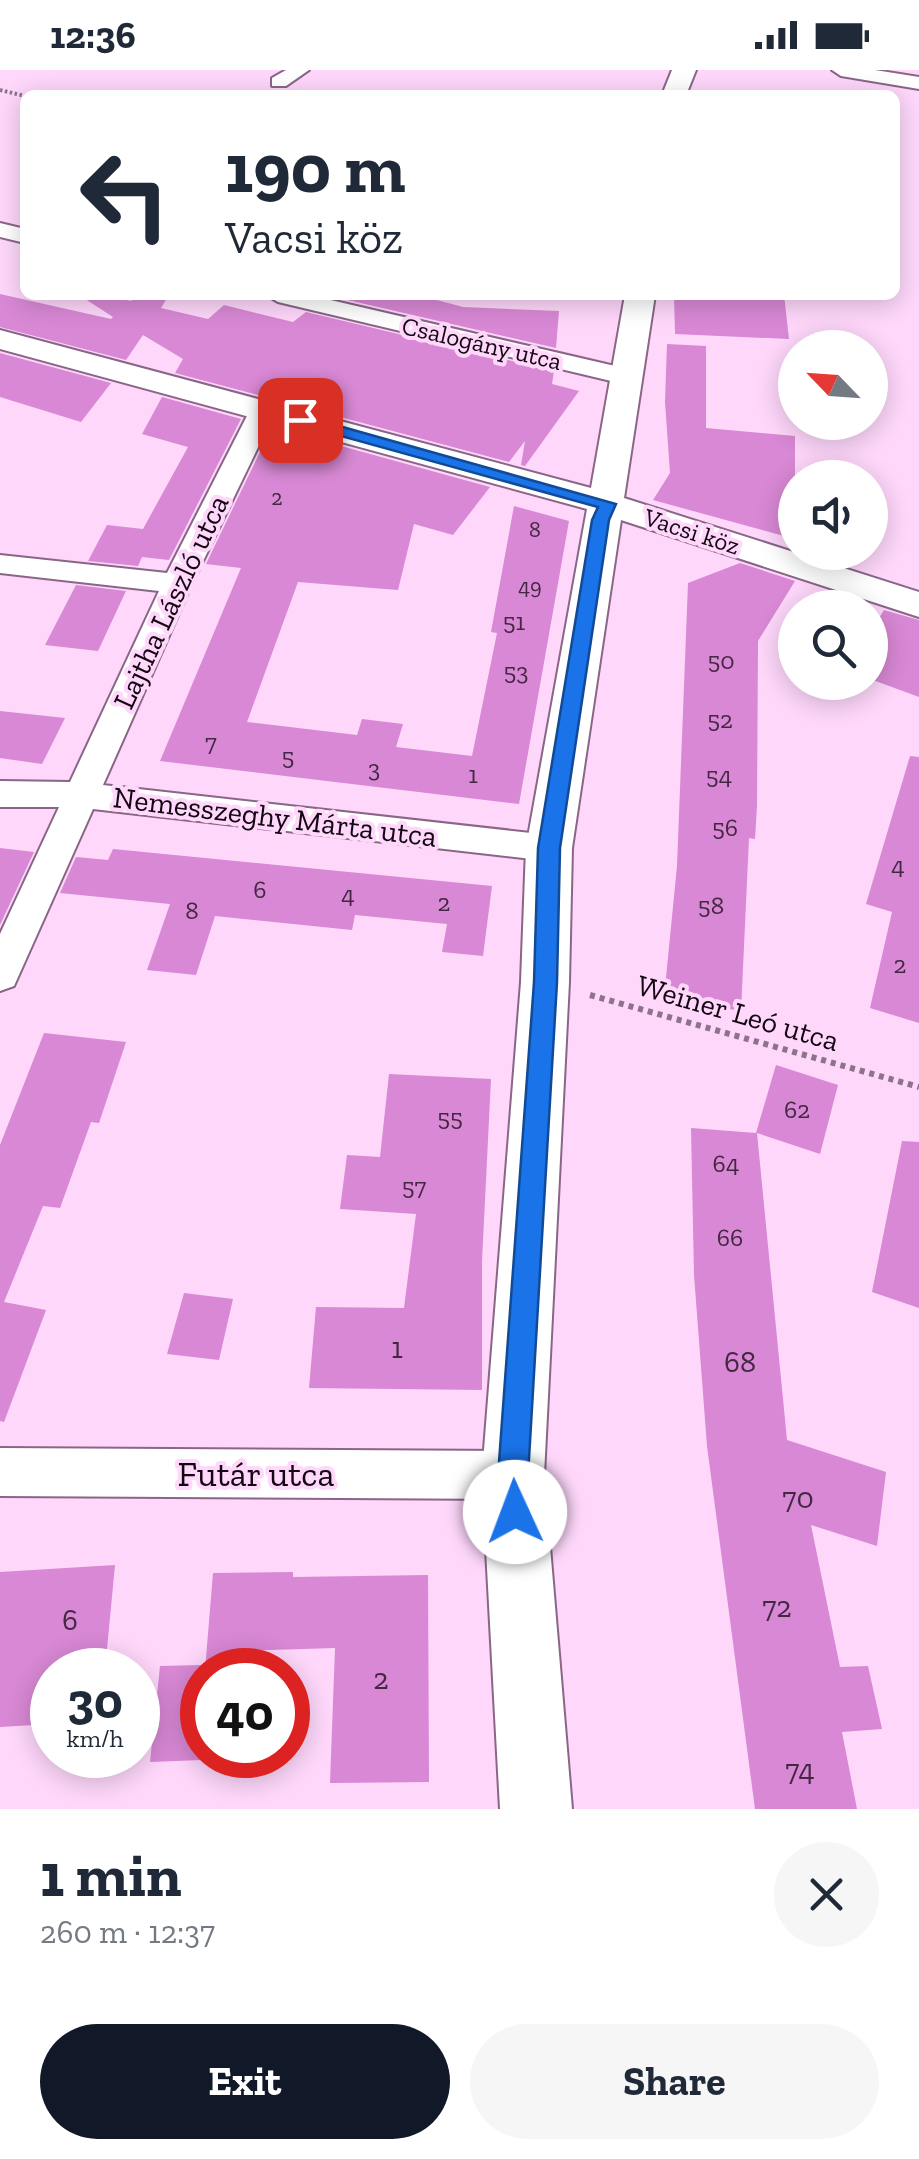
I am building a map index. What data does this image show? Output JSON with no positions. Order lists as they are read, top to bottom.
{
  "streets": {
    "street": [
      "Csalogány utca",
      "Vacsi köz",
      "Lajtha László utca",
      "Nemesszeghy Márta utca",
      "Futár utca"
    ],
    "path": ["Weiner Leó utca"]
  },
  "crossings": [
    ["Vacsi köz", "Lajtha László utca"],
    ["Lajtha László utca", "Nemesszeghy Márta utca"]
  ],
  "house_numbers": [
    "2",
    "8",
    "49",
    "51",
    "50",
    "53",
    "52",
    "7",
    "5",
    "3",
    "1",
    "54",
    "56",
    "4",
    "6",
    "4",
    "2",
    "58",
    "8",
    "2",
    "62",
    "55",
    "64",
    "57",
    "66",
    "1",
    "68",
    "70",
    "72",
    "6",
    "2",
    "74"
  ],
  "north": "top left",
  "page": {
    "status": "12:36",
    "turn": ["190 m", "Vacsi köz"],
    "speed": "30 km/h",
    "limit": "40",
    "heading": ["1 min", "260 m · 12:37"],
    "buttons": ["Exit", "Share"]
  }
}
